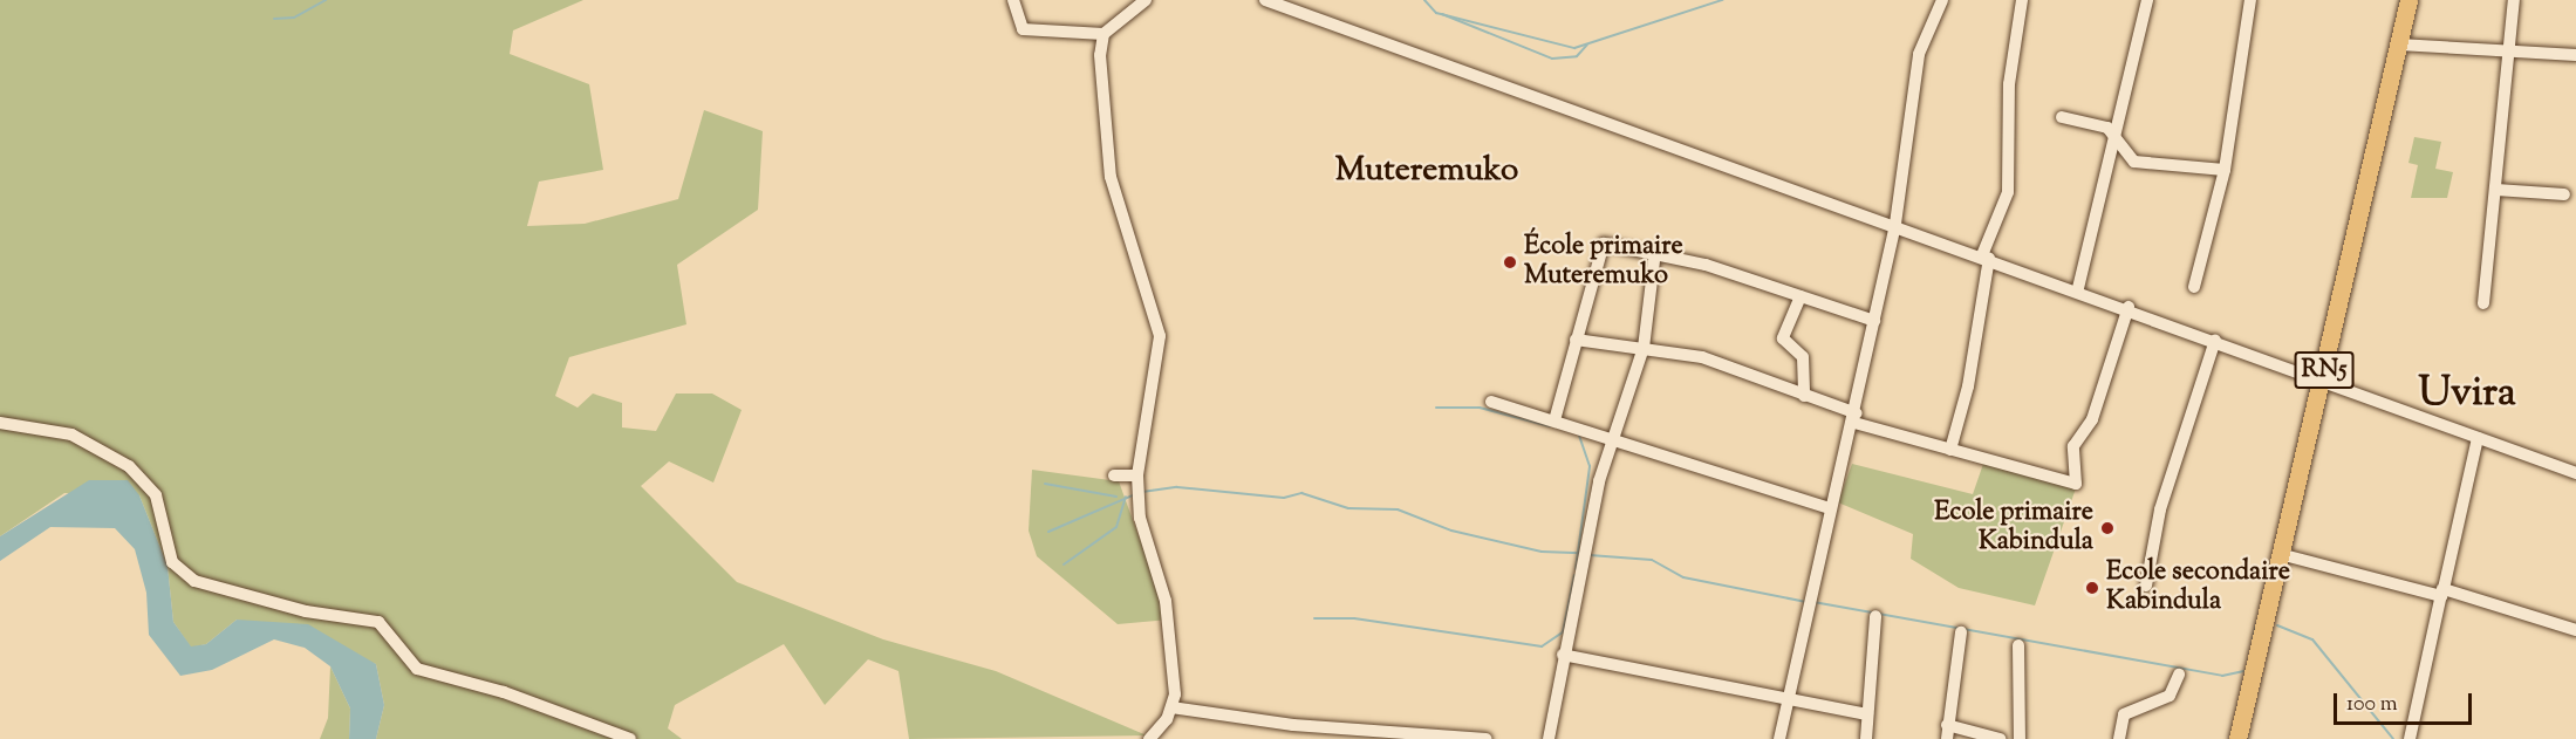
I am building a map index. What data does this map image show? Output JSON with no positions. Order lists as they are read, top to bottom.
{
  "streets": {
    "highway": ["RN5"]
  },
  "districts": ["Muteremuko", "Uvira"],
  "places": ["École primaire Muteremuko", "Ecole primaire Kabindula", "Ecole secondaire Kabindula"],
  "scale_bar": "100 m"
}
